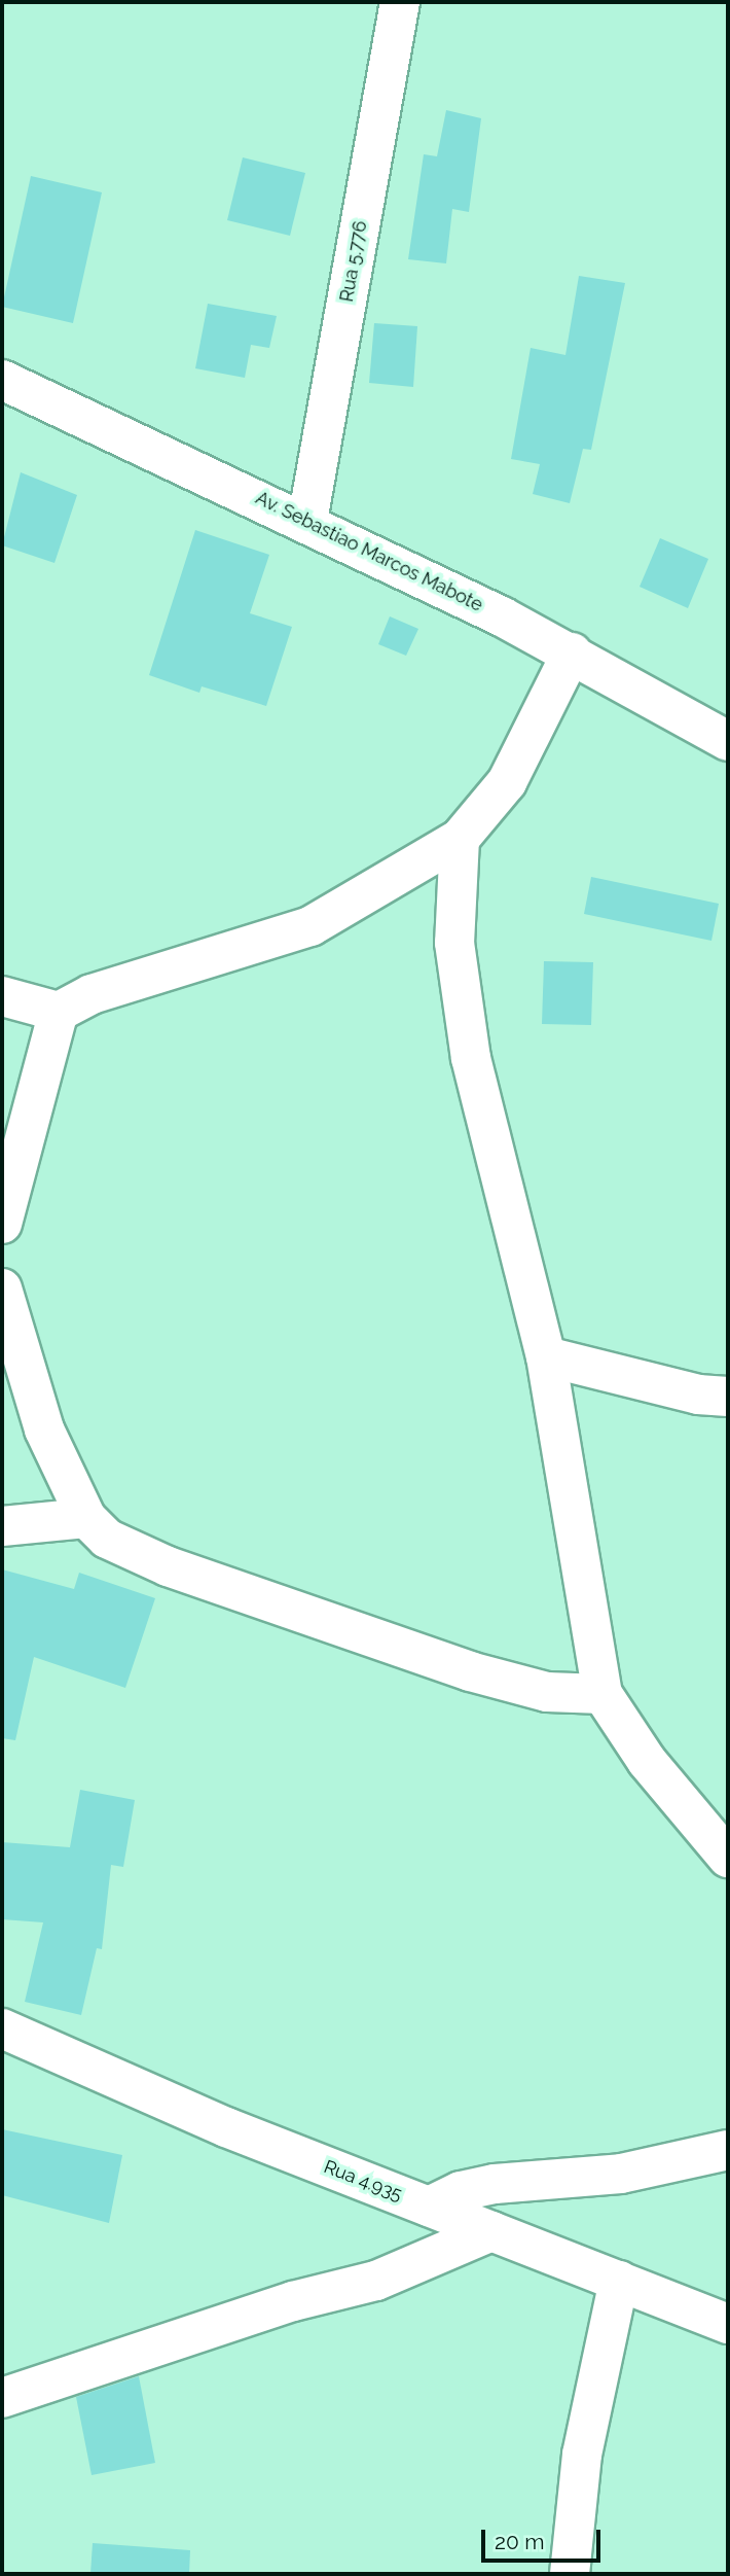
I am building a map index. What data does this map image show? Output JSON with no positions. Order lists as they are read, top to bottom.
{
  "streets": {
    "street": ["Rua 5.776", "Av. Sebastiao Marcos Mabote", "Rua 4.935"]
  },
  "crossings": [
    ["Rua 5.776", "Av. Sebastiao Marcos Mabote"]
  ],
  "scale_bar": "20 m"
}
